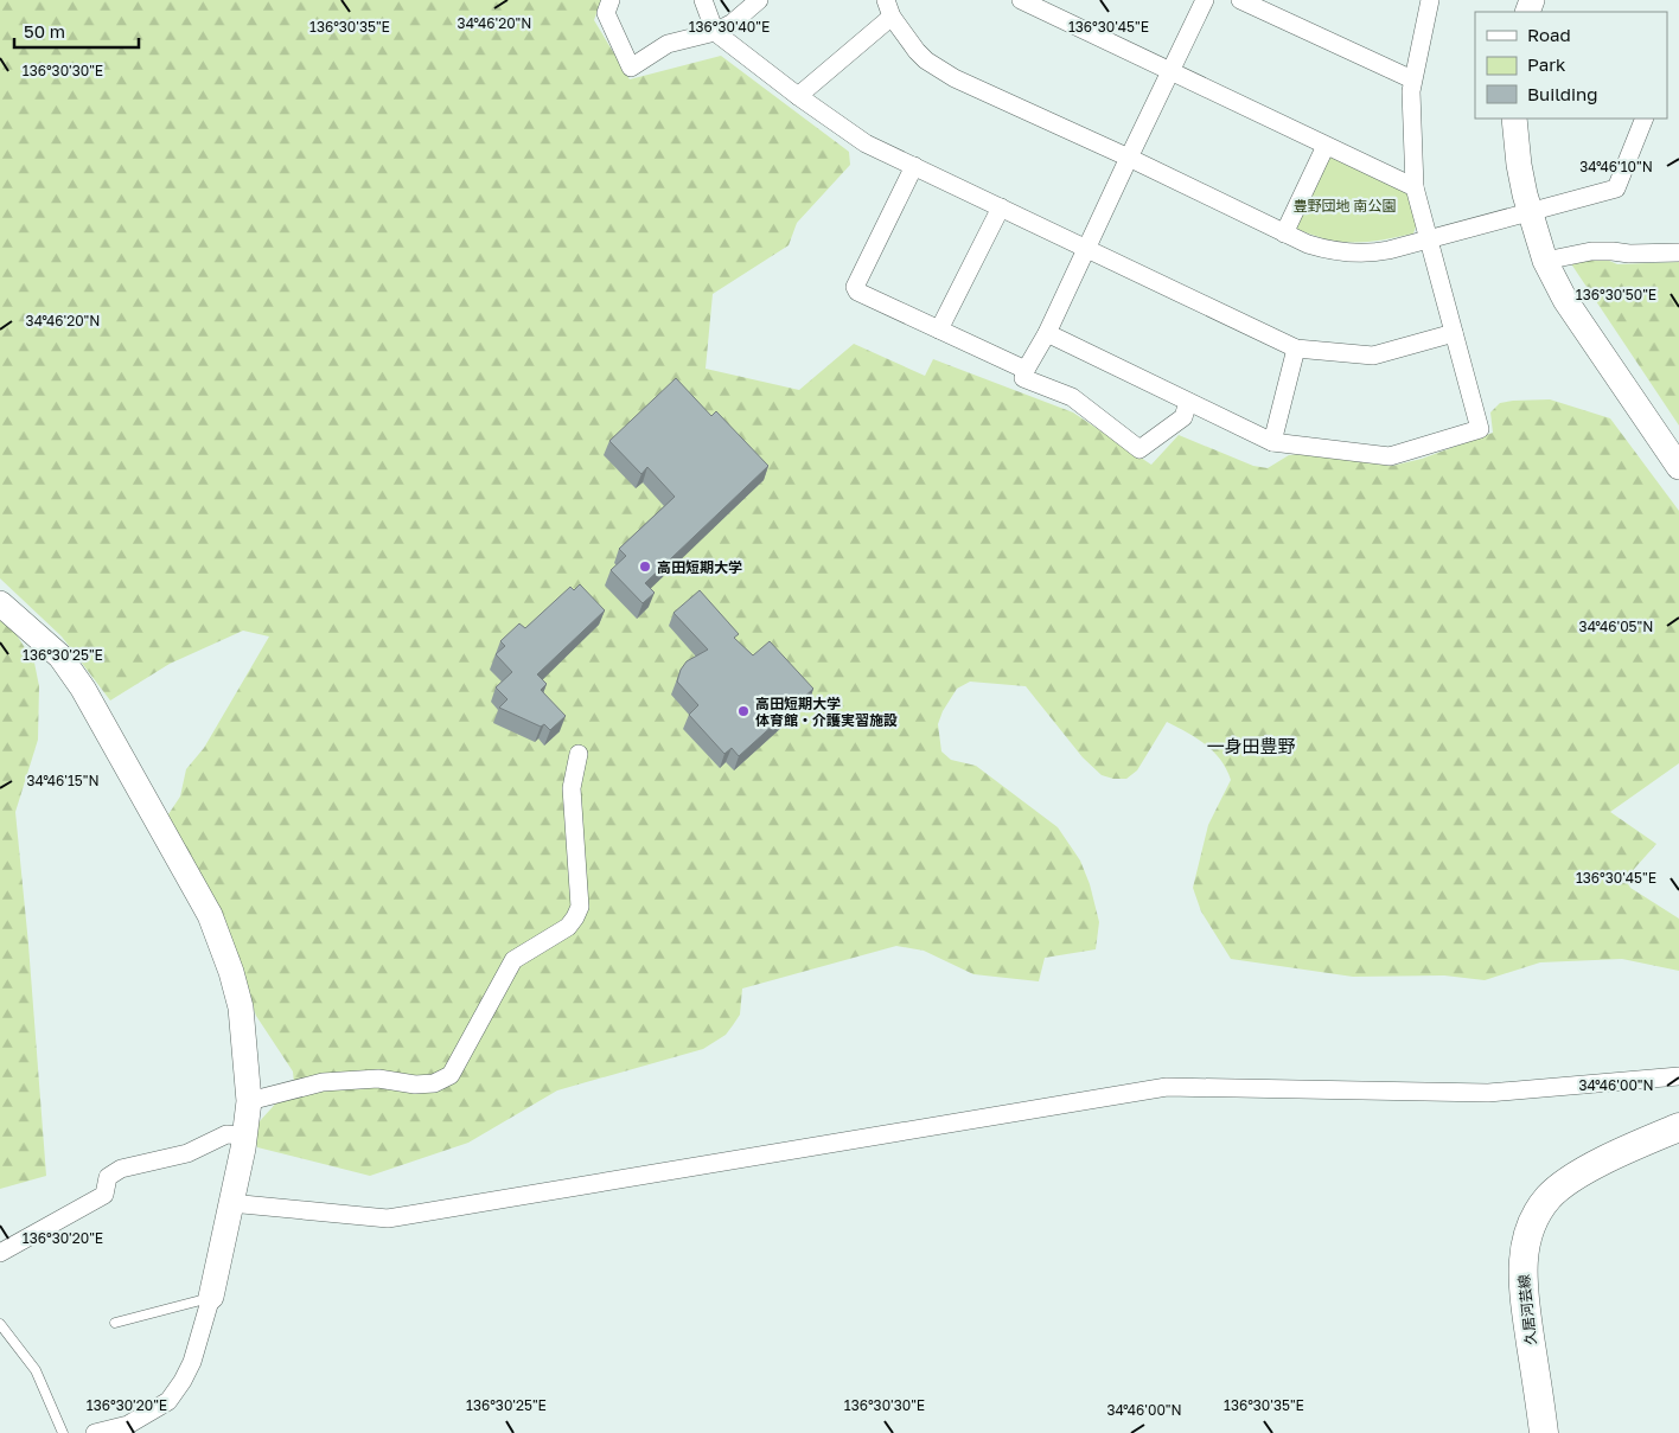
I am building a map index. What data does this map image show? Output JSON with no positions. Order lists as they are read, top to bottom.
{
  "streets": {
    "main road": ["久居河芸線"]
  },
  "districts": ["一身田豊野"],
  "parks": ["豊野団地 南公園"],
  "places": ["高田短期大学", "高田短期大学 体育館・介護実習施設"],
  "legend": ["Road", "Park", "Building"],
  "scale_bar": "50 m",
  "coordinates": [
    "34°46'20\"N",
    "136°30'35\"E",
    "136°30'40\"E",
    "136°30'45\"E",
    "136°30'30\"E",
    "34°46'10\"N",
    "136°30'50\"E",
    "34°46'05\"N",
    "136°30'25\"E",
    "34°46'15\"N",
    "34°46'00\"N",
    "136°30'20\"E"
  ]
}
